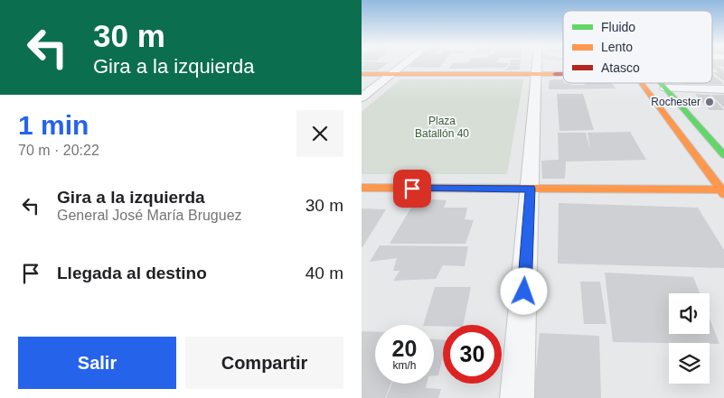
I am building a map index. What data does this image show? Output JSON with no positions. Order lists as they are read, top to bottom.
{
  "parks": ["Plaza Batallón 40"],
  "places": ["Rochester"],
  "legend": ["Fluido", "Lento", "Atasco"],
  "page": {
    "turn": ["30 m", "Gira a la izquierda"],
    "heading": ["1 min", "70 m · 20:22"],
    "list": [
      {
        "name": "Gira a la izquierda",
        "note": "General José María Bruguez",
        "value": "30 m"
      },
      {
        "name": "Llegada al destino",
        "value": "40 m"
      }
    ],
    "speed": "20 km/h",
    "limit": "30",
    "buttons": ["Salir", "Compartir"]
  }
}
